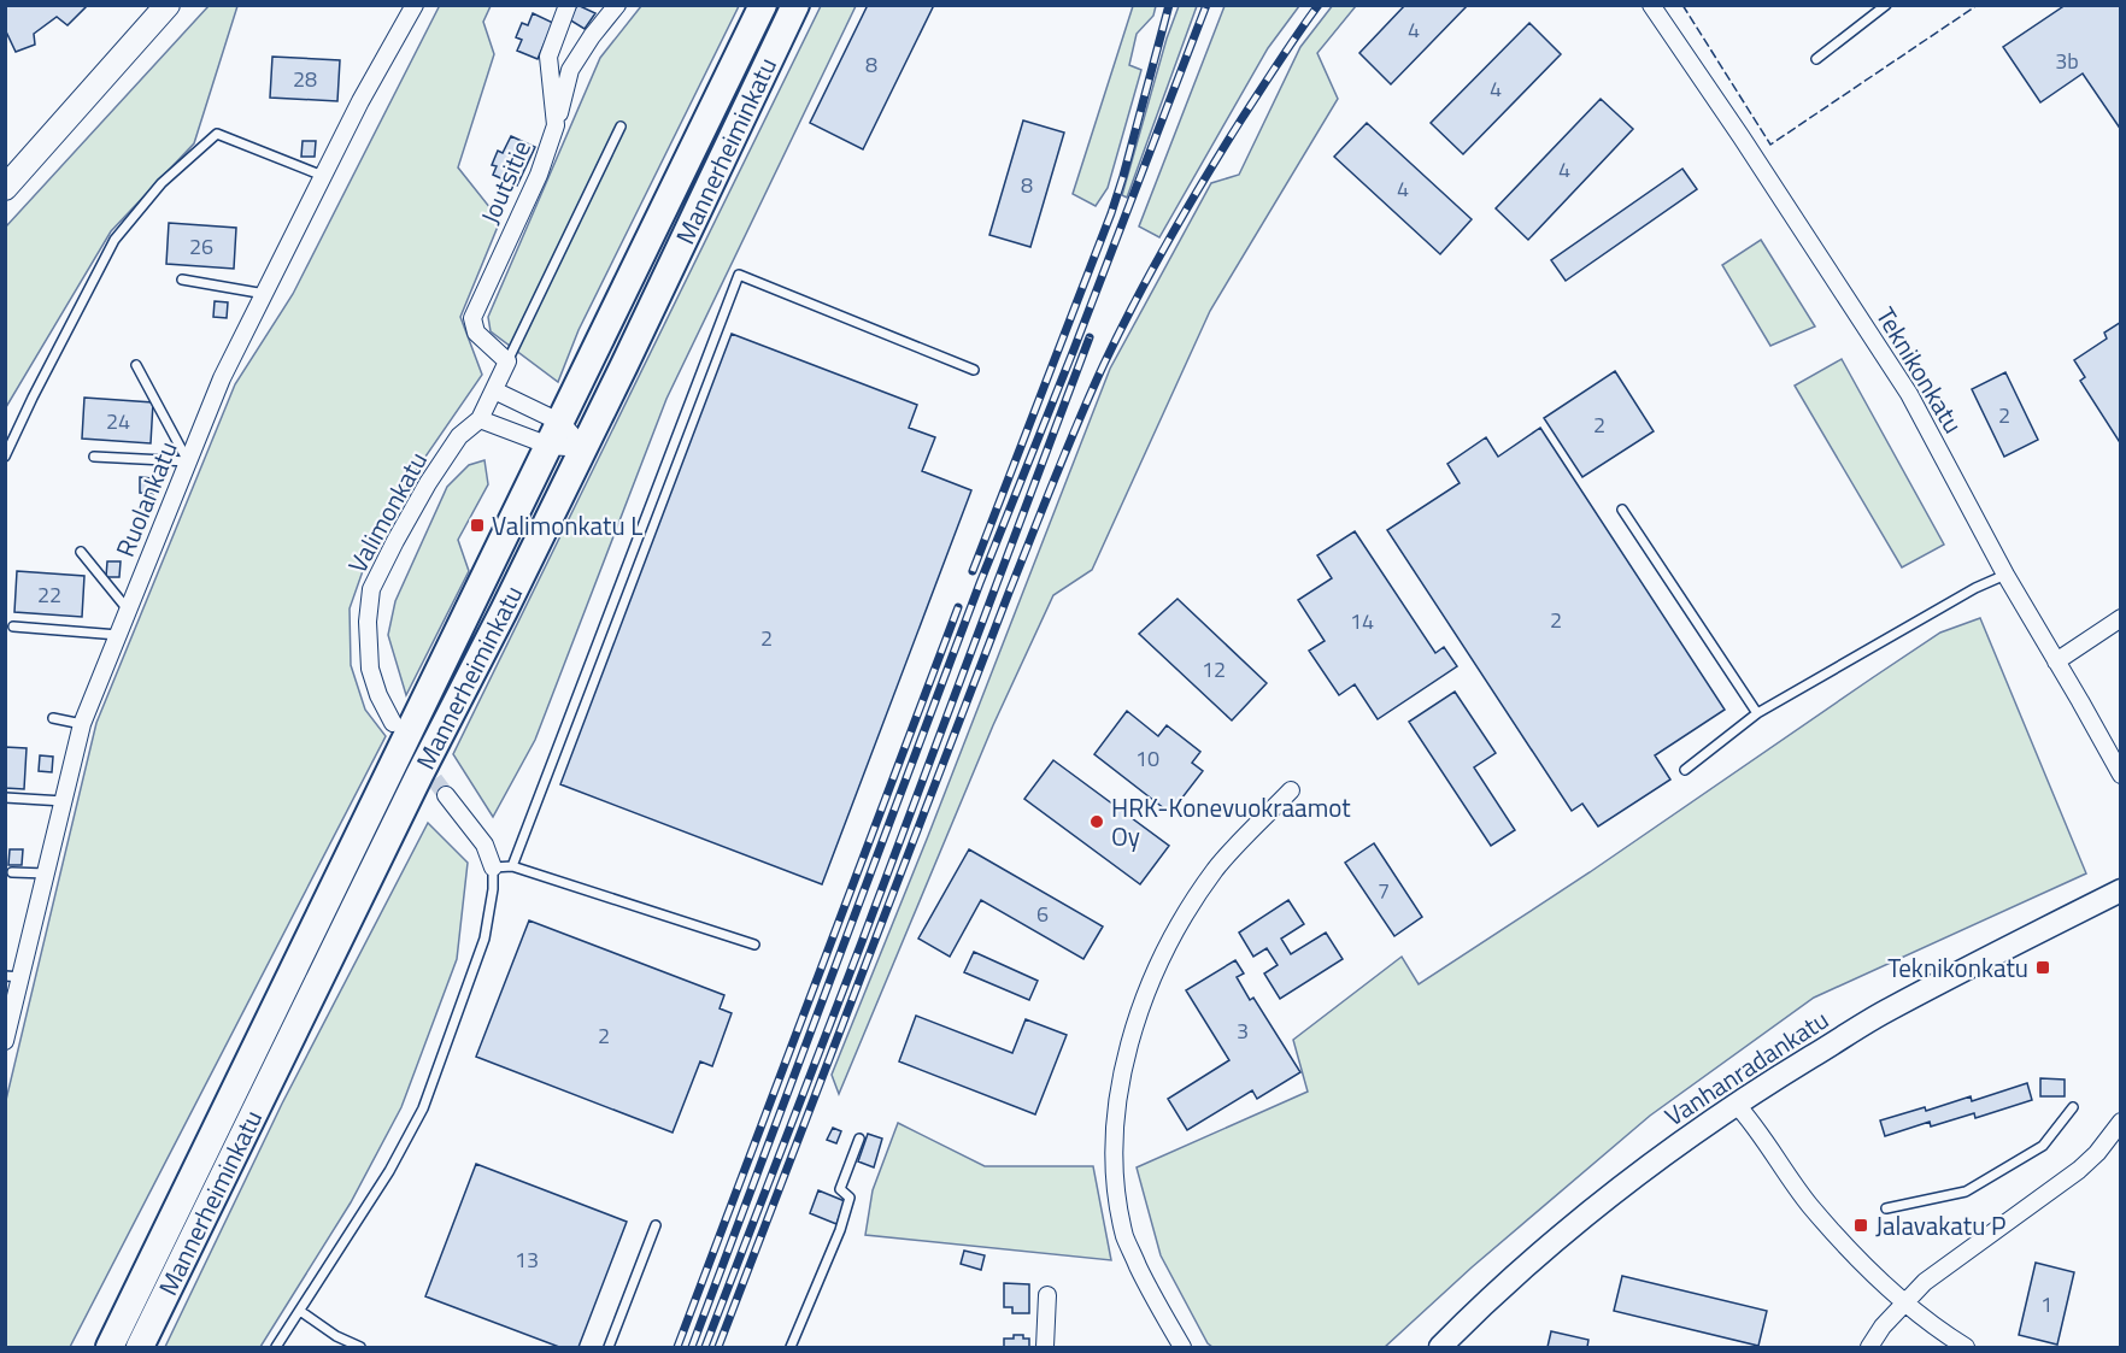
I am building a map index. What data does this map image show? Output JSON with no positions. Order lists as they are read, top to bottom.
{
  "streets": {
    "main road": ["Mannerheiminkatu"],
    "street": [
      "Joutsitie",
      "Teknikonkatu",
      "Ruolankatu",
      "Valimonkatu",
      "Vanhanradankatu"
    ]
  },
  "crossings": [
    ["Joutsitie", "Valimonkatu"]
  ],
  "places": {
    "transit": ["Valimonkatu L", "Teknikonkatu", "Jalavakatu P"],
    "other": ["HRK-Konevuokraamot Oy"]
  },
  "house_numbers": [
    "4",
    "3b",
    "8",
    "28",
    "4",
    "4",
    "8",
    "4",
    "26",
    "2",
    "24",
    "2",
    "22",
    "2",
    "14",
    "2",
    "12",
    "10",
    "7",
    "6",
    "3",
    "2",
    "13",
    "1"
  ]
}
